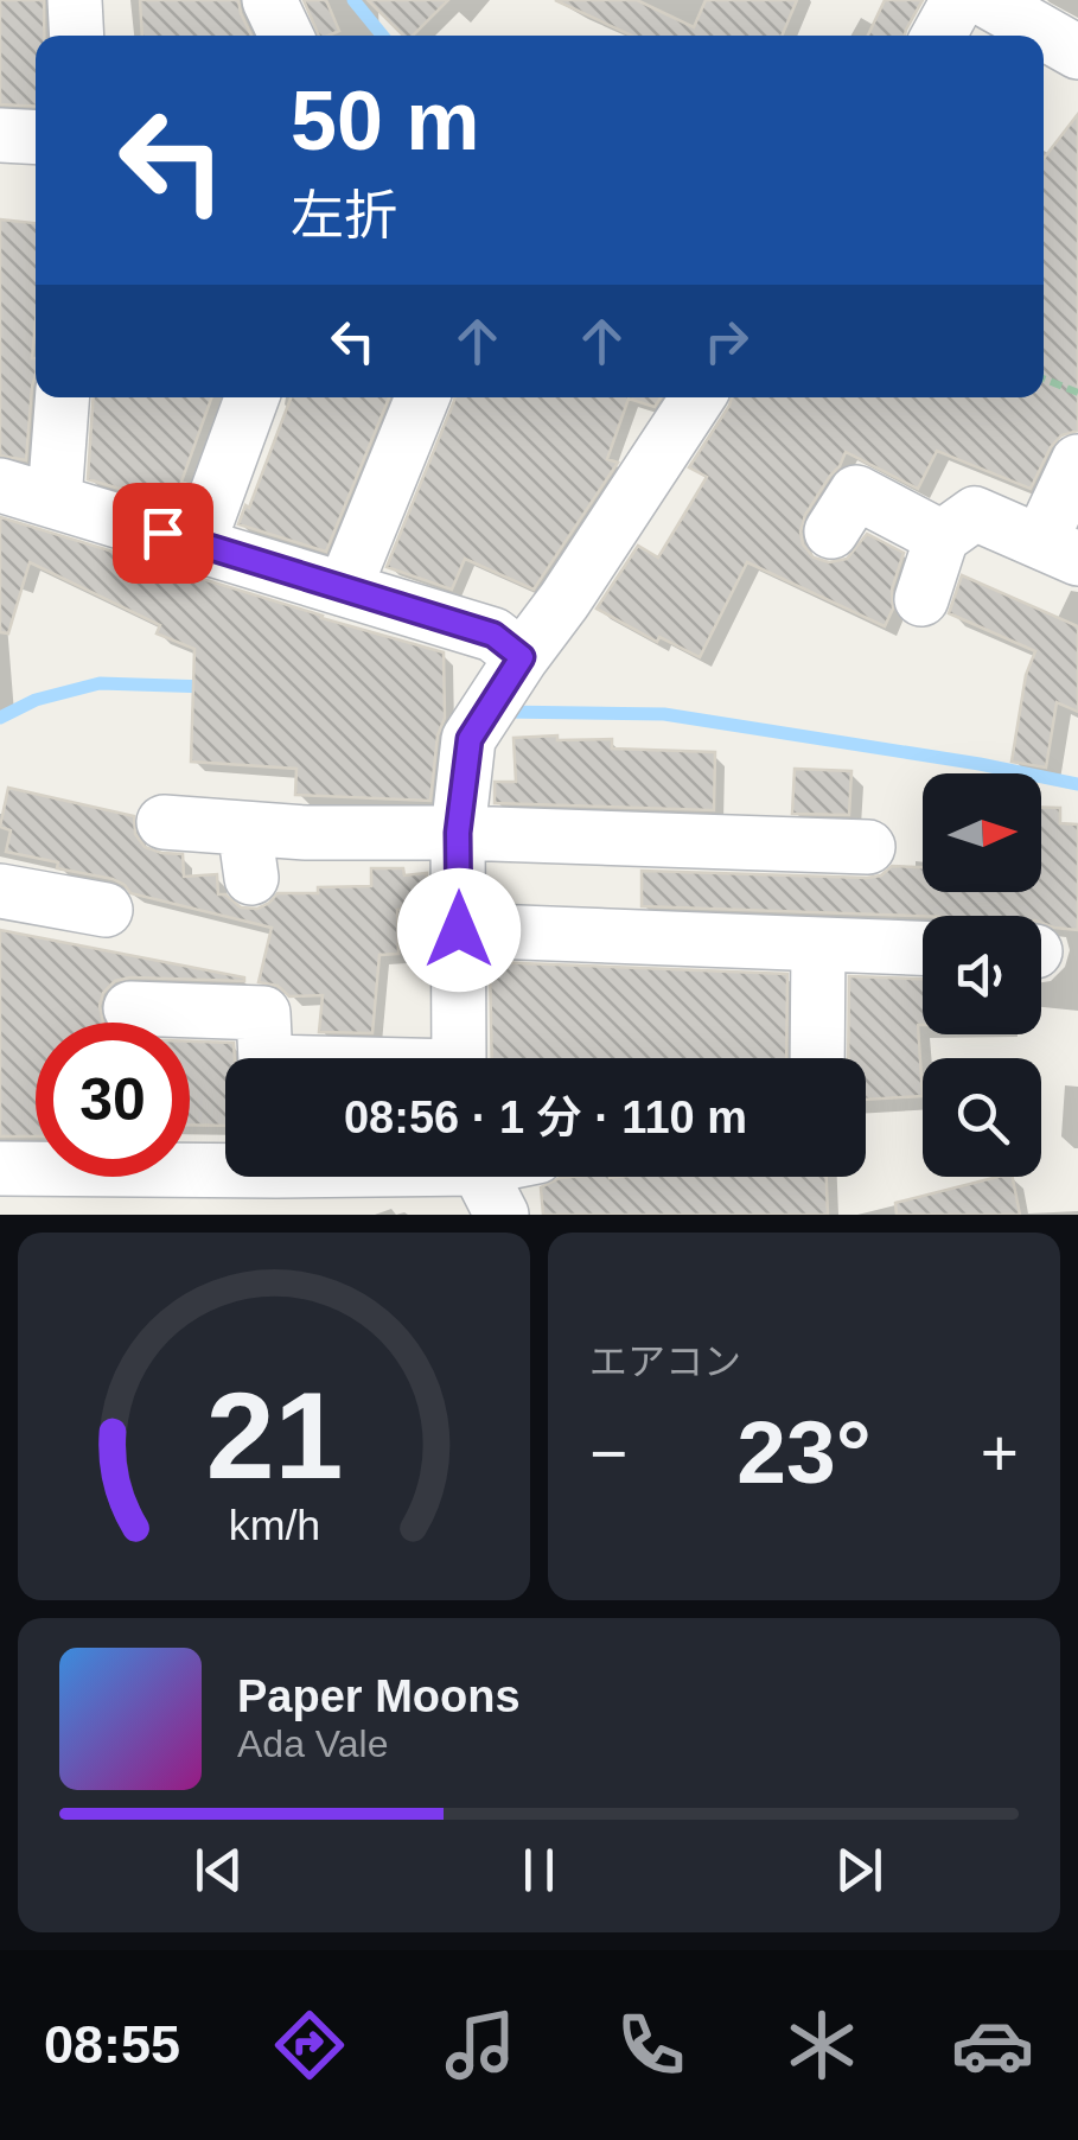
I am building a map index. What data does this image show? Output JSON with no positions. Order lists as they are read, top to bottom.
{
  "north": "right",
  "page": {
    "turn": ["50 m", "左折"],
    "limit": "30",
    "trip": "08:56 · 1 分 · 110 m",
    "tile": "エアコン",
    "heat": ["−", "23°", "+"],
    "song": ["Paper Moons", "Ada Vale"],
    "tabs": "08:55",
    "gauge": ["21", "km/h"]
  }
}
